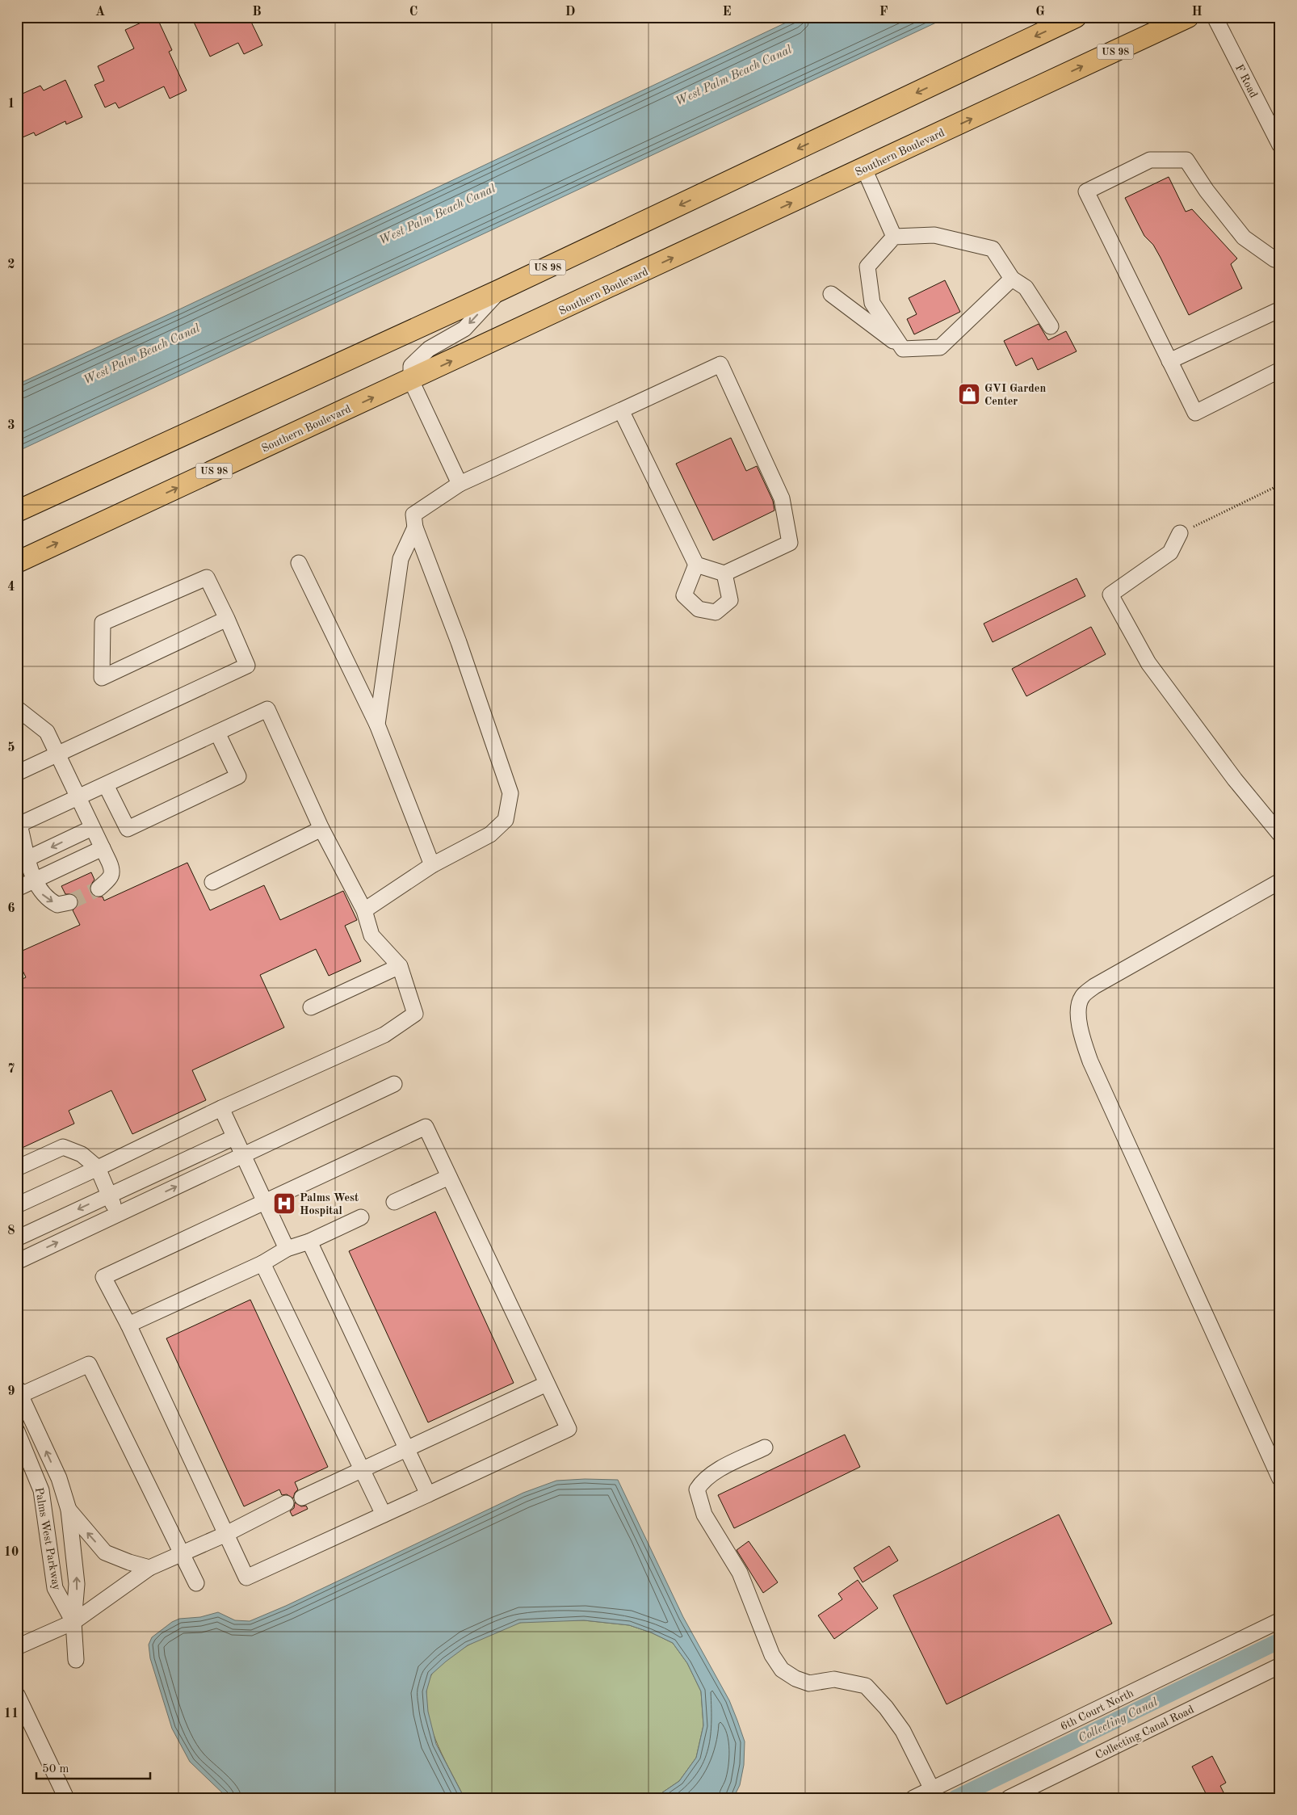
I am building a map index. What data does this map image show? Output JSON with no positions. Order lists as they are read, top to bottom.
{
  "streets": {
    "highway": ["US 98", "Southern Boulevard"],
    "street": [
      "F Road",
      "Palms West Parkway",
      "6th Court North",
      "Collecting Canal Road"
    ]
  },
  "water": ["West Palm Beach Canal", "Collecting Canal"],
  "places": {
    "shop": ["GVI Garden Center"],
    "hospital": ["Palms West Hospital"]
  },
  "scale_bar": "50 m",
  "grid": {
    "columns": [
      "A",
      "B",
      "C",
      "D",
      "E",
      "F",
      "G",
      "H"
    ],
    "rows": [
      "1",
      "2",
      "3",
      "4",
      "5",
      "6",
      "7",
      "8",
      "9",
      "10",
      "11"
    ]
  }
}
